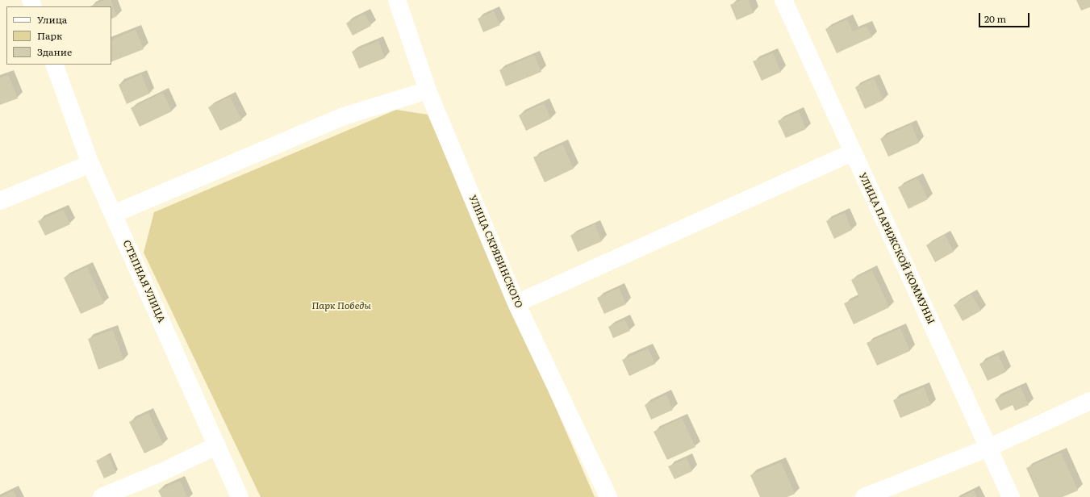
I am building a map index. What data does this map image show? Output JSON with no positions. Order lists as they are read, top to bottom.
{
  "streets": {
    "street": ["УЛИЦА ПАРИЖСКОЙ КОММУНЫ", "УЛИЦА СКРЯБИНСКОГО", "СТЕПНАЯ УЛИЦА"]
  },
  "parks": ["Парк Победы"],
  "legend": ["Улица", "Парк", "Здание"],
  "scale_bar": "20 m"
}
